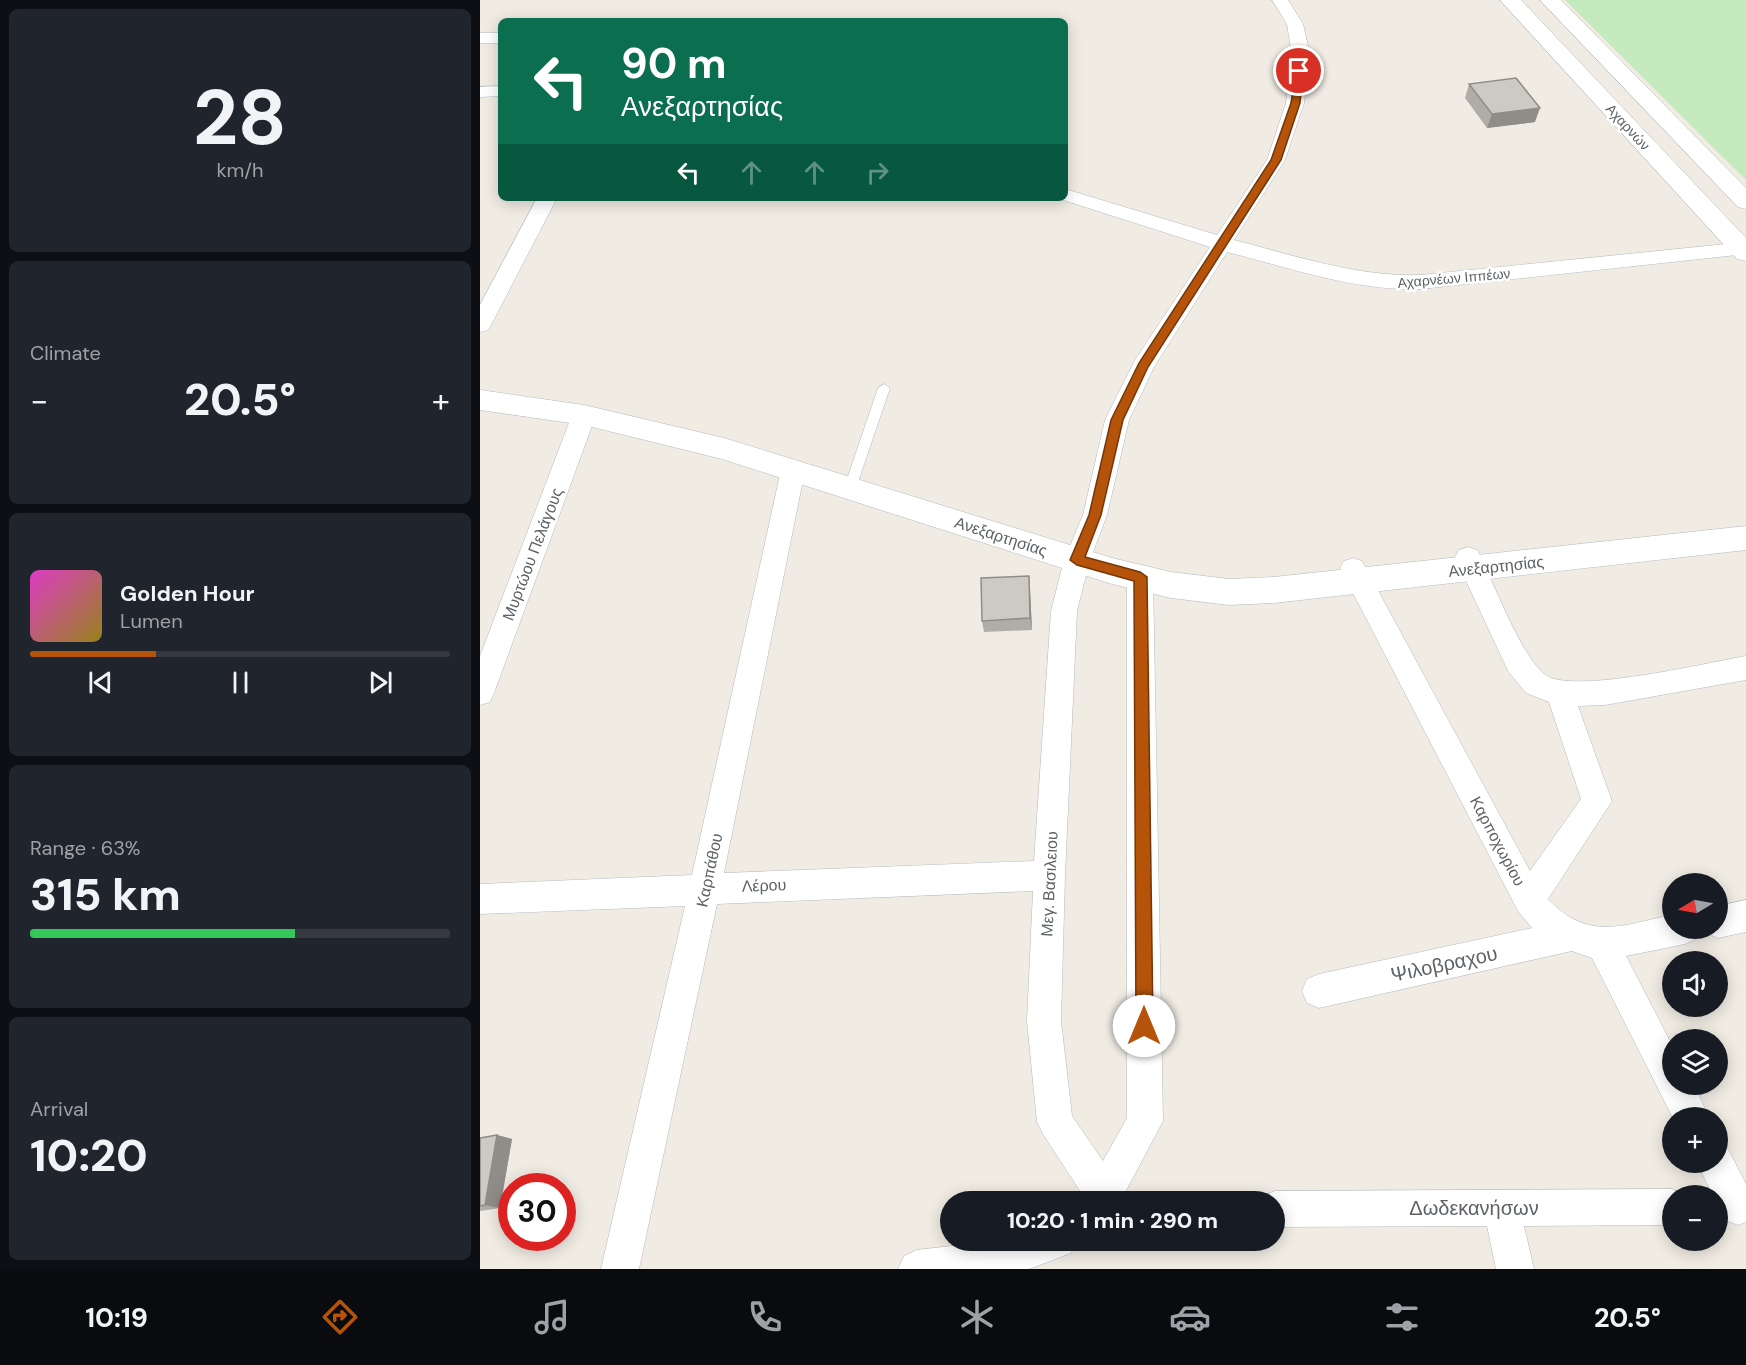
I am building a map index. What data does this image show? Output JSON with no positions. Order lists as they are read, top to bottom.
{
  "streets": {
    "street": [
      "Αχαρνών",
      "Αχαρνέων Ιππέων",
      "Ανεξαρτησίας",
      "Μυρτώου Πελάγους",
      "Καρποχωρίου",
      "Καρπάθου",
      "Μεγ. Βασιλειου",
      "Λέρου",
      "Ψιλοβραχου",
      "Δωδεκανήσων"
    ]
  },
  "crossings": [
    ["Αχαρνών", "Αχαρνέων Ιππέων"],
    ["Αχαρνέων Ιππέων", "Μεγ. Βασιλειου"],
    ["Ανεξαρτησίας", "Μυρτώου Πελάγους"],
    ["Ανεξαρτησίας", "Καρποχωρίου"],
    ["Ανεξαρτησίας", "Καρπάθου"],
    ["Ανεξαρτησίας", "Μεγ. Βασιλειου"],
    ["Καρποχωρίου", "Ψιλοβραχου"],
    ["Καρπάθου", "Λέρου"],
    ["Μεγ. Βασιλειου", "Λέρου"]
  ],
  "north": "left",
  "page": {
    "tile": [
      ["28", "km/h"],
      "Climate",
      ["Range · 63%", "315 km"],
      ["Arrival", "10:20"]
    ],
    "turn": ["90 m", "Ανεξαρτησίας"],
    "heat": ["−", "20.5°", "+"],
    "song": ["Golden Hour", "Lumen"],
    "map_buttons": ["+", "−"],
    "limit": "30",
    "trip": "10:20 · 1 min · 290 m",
    "tabs": ["10:19", "20.5°"]
  }
}
